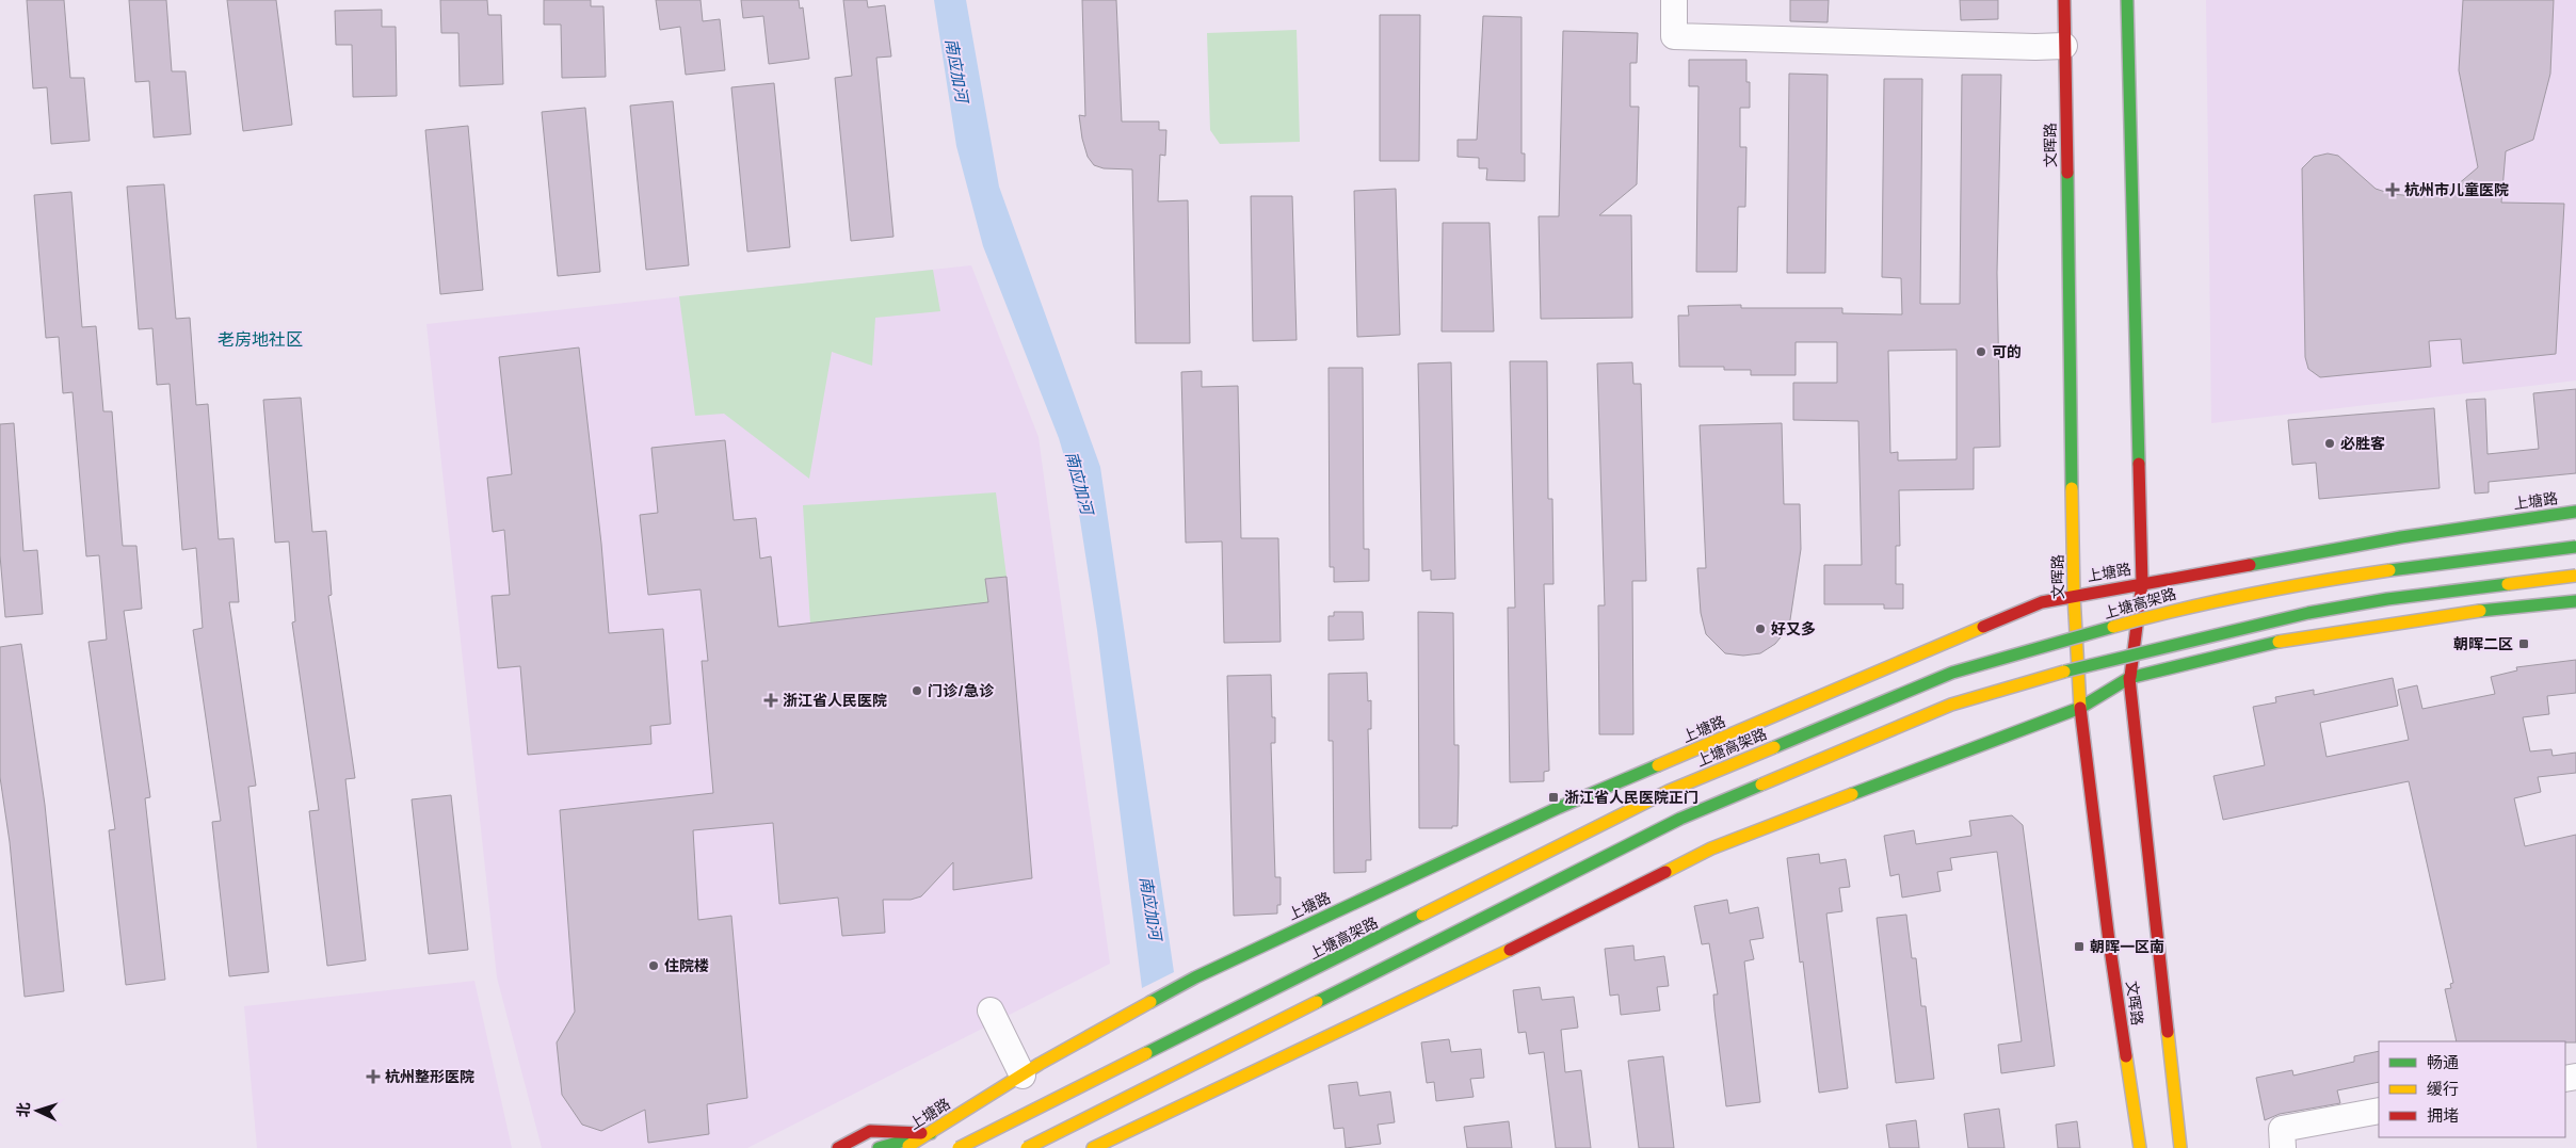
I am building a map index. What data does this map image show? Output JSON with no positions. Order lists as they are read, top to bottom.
{
  "streets": {
    "main road": ["文晖路", "上塘路", "上塘高架路"]
  },
  "crossings": [
    ["文晖路", "上塘路"]
  ],
  "districts": ["老房地社区"],
  "water": ["南应加河"],
  "places": {
    "health": ["杭州市儿童医院", "浙江省人民医院", "杭州整形医院"],
    "other": [
      "可的",
      "必胜客",
      "好又多",
      "门诊/急诊",
      "住院楼"
    ],
    "transit": ["朝晖二区", "浙江省人民医院正门", "朝晖一区南"]
  },
  "legend": ["畅通", "缓行", "拥堵"],
  "north": "left"
}
